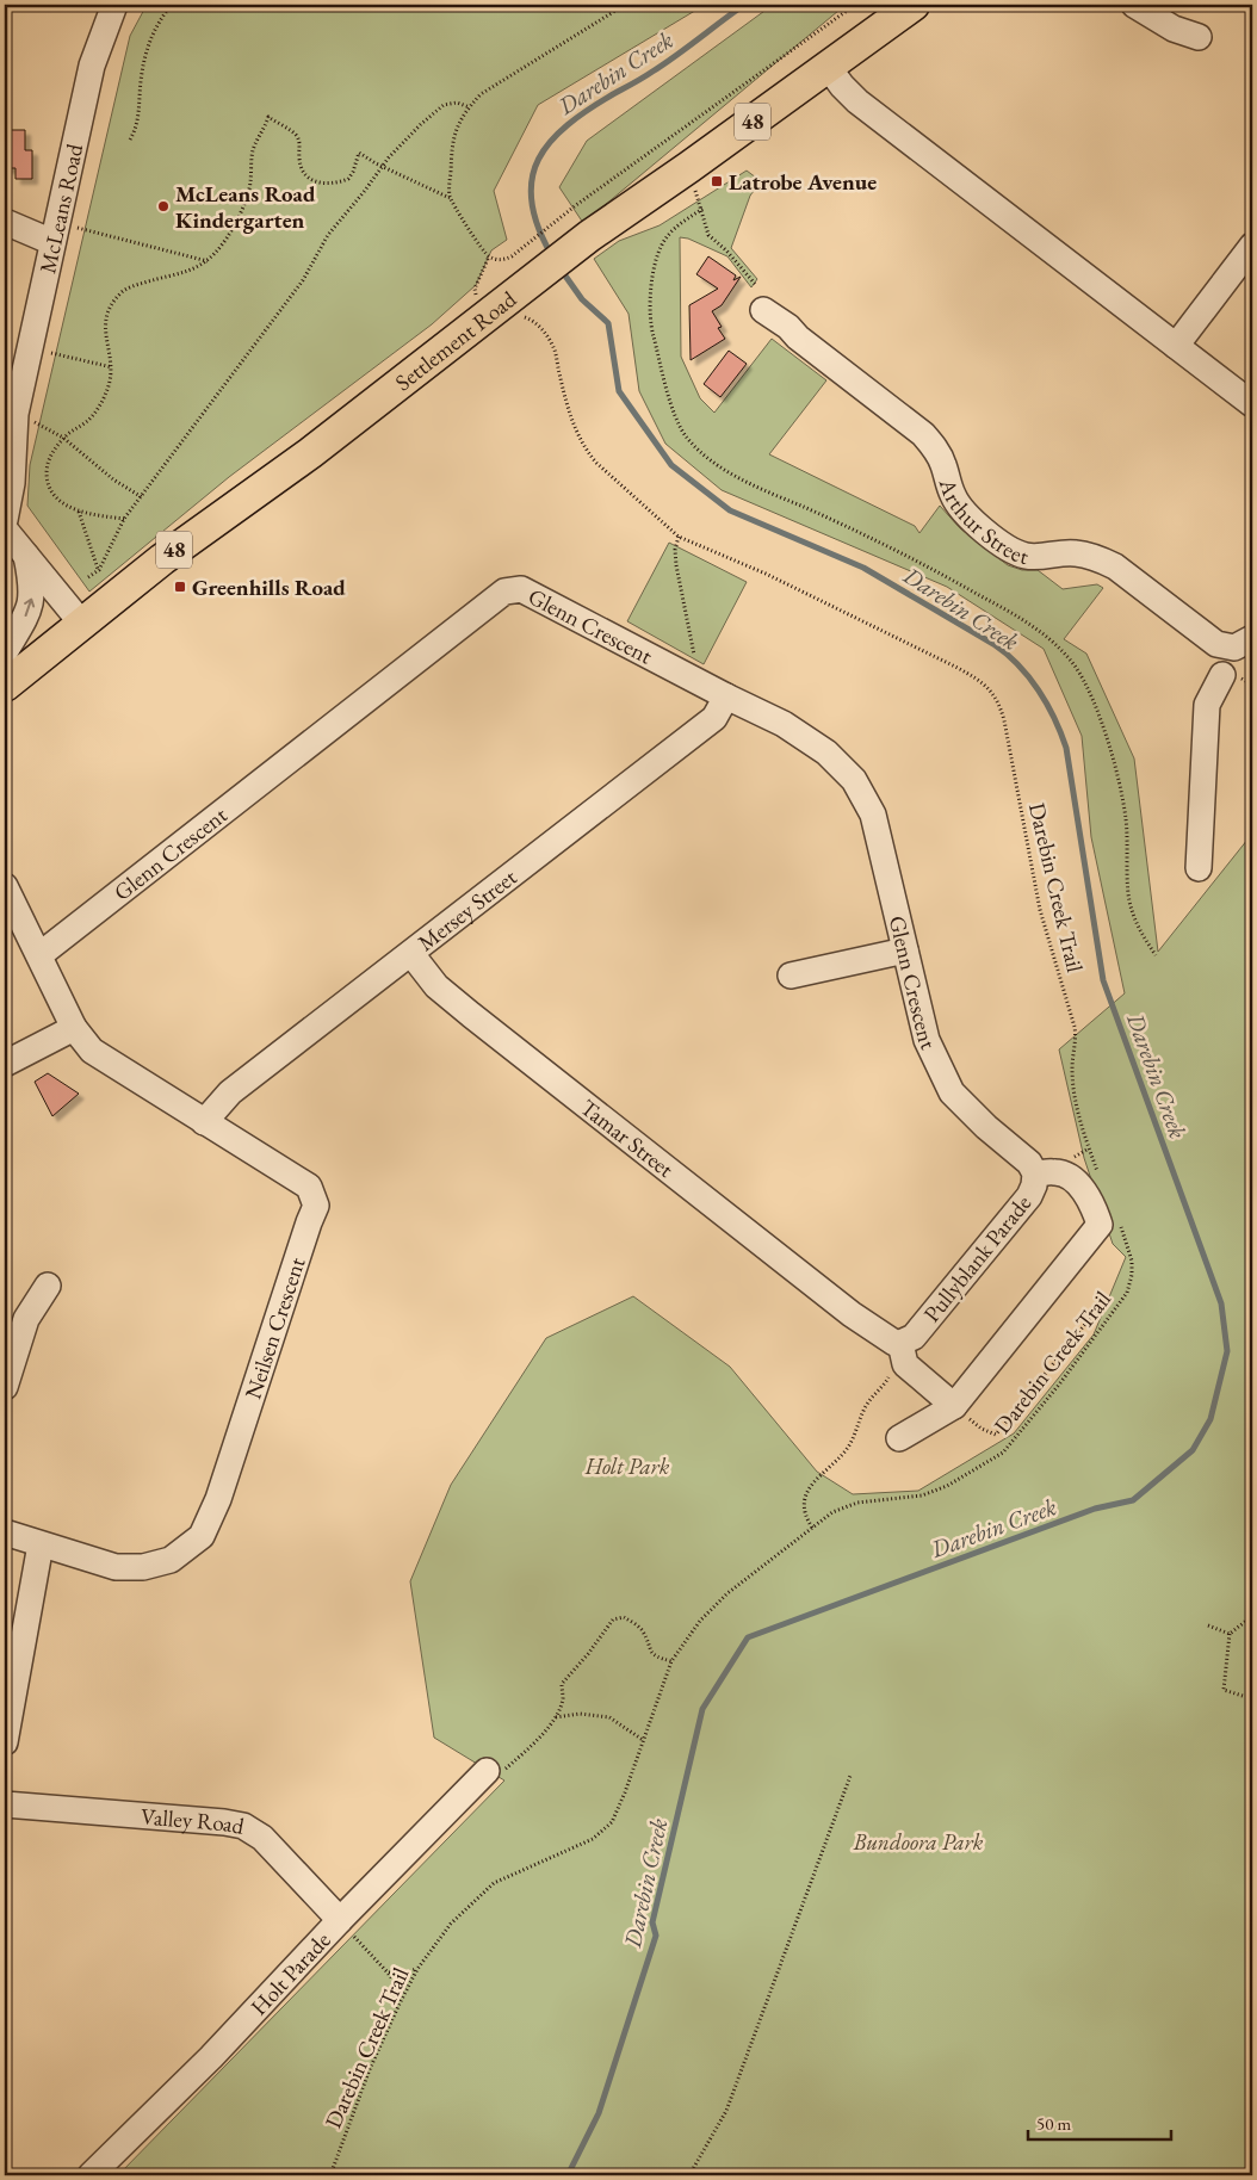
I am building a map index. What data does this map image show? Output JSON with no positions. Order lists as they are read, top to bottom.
{
  "streets": {
    "main road": ["48", "Settlement Road"],
    "street": [
      "McLeans Road",
      "Arthur Street",
      "Glenn Crescent",
      "Mersey Street",
      "Tamar Street",
      "Pullyblank Parade",
      "Neilsen Crescent",
      "Valley Road",
      "Holt Parade"
    ],
    "path": ["Darebin Creek Trail"]
  },
  "crossings": [
    ["Glenn Crescent", "Mersey Street"],
    ["Glenn Crescent", "Pullyblank Parade"],
    ["Glenn Crescent", "Neilsen Crescent"],
    ["Mersey Street", "Tamar Street"],
    ["Mersey Street", "Neilsen Crescent"],
    ["Tamar Street", "Pullyblank Parade"],
    ["Valley Road", "Holt Parade"]
  ],
  "water": ["Darebin Creek"],
  "parks": ["Holt Park", "Bundoora Park"],
  "places": {
    "transit": ["Latrobe Avenue", "Greenhills Road"],
    "other": ["McLeans Road Kindergarten"]
  },
  "scale_bar": "50 m"
}
